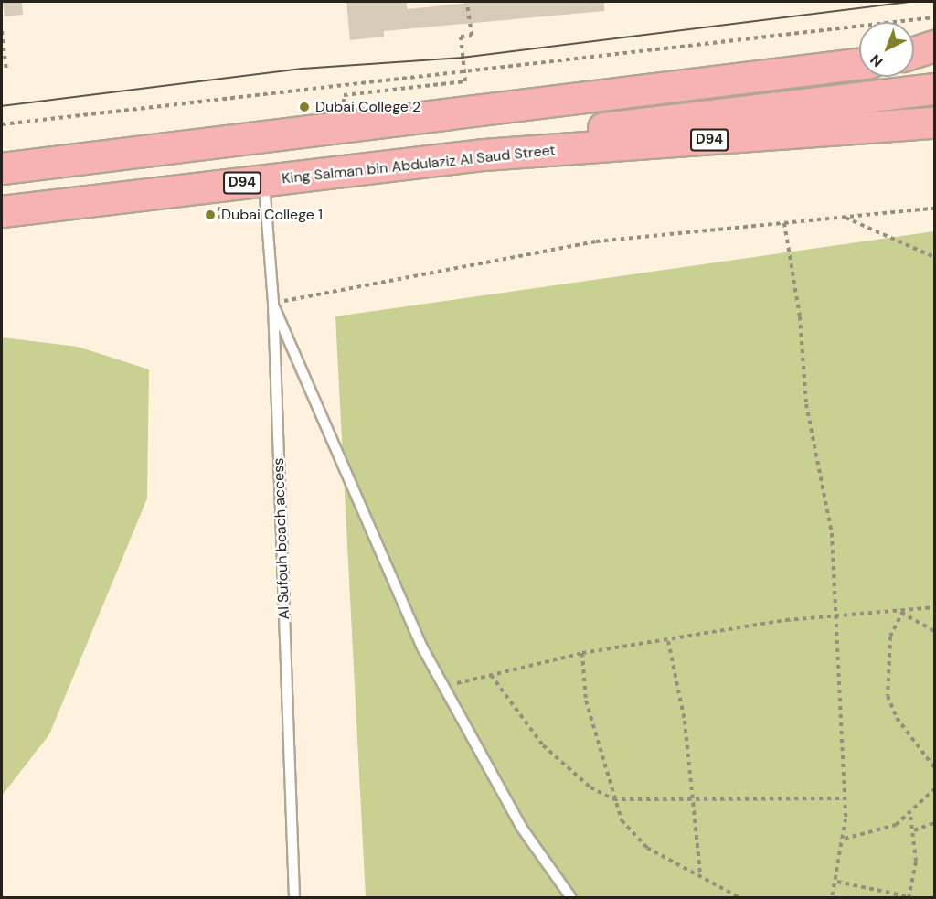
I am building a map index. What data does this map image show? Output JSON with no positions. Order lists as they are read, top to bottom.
{
  "streets": {
    "main road": ["D94", "King Salman bin Abdulaziz Al Saud Street"],
    "lane": ["Al Sufouh beach access"]
  },
  "crossings": [
    ["King Salman bin Abdulaziz Al Saud Street", "Al Sufouh beach access"]
  ],
  "places": ["Dubai College 2", "Dubai College 1"],
  "north": "bottom left"
}
